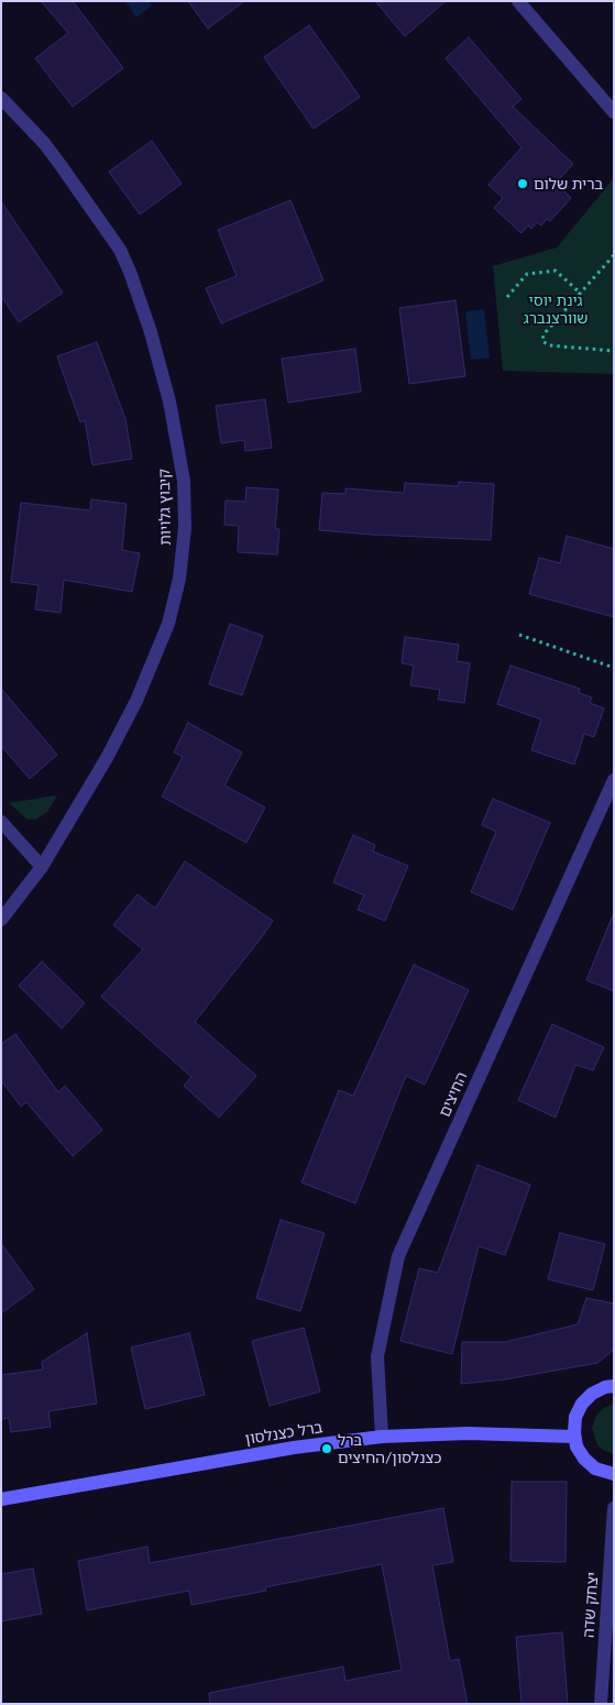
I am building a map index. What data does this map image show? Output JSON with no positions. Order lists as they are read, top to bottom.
{
  "streets": {
    "street": [
      "קיבוץ גלויות",
      "החיצים",
      "ברל כצנלסון",
      "יצחק שדה"
    ]
  },
  "crossings": [
    ["החיצים", "ברל כצנלסון"]
  ],
  "parks": ["גינת יוסי שוורצנברג"],
  "places": ["ברית שלום", "ברל כצנלסון/החיצים"]
}
